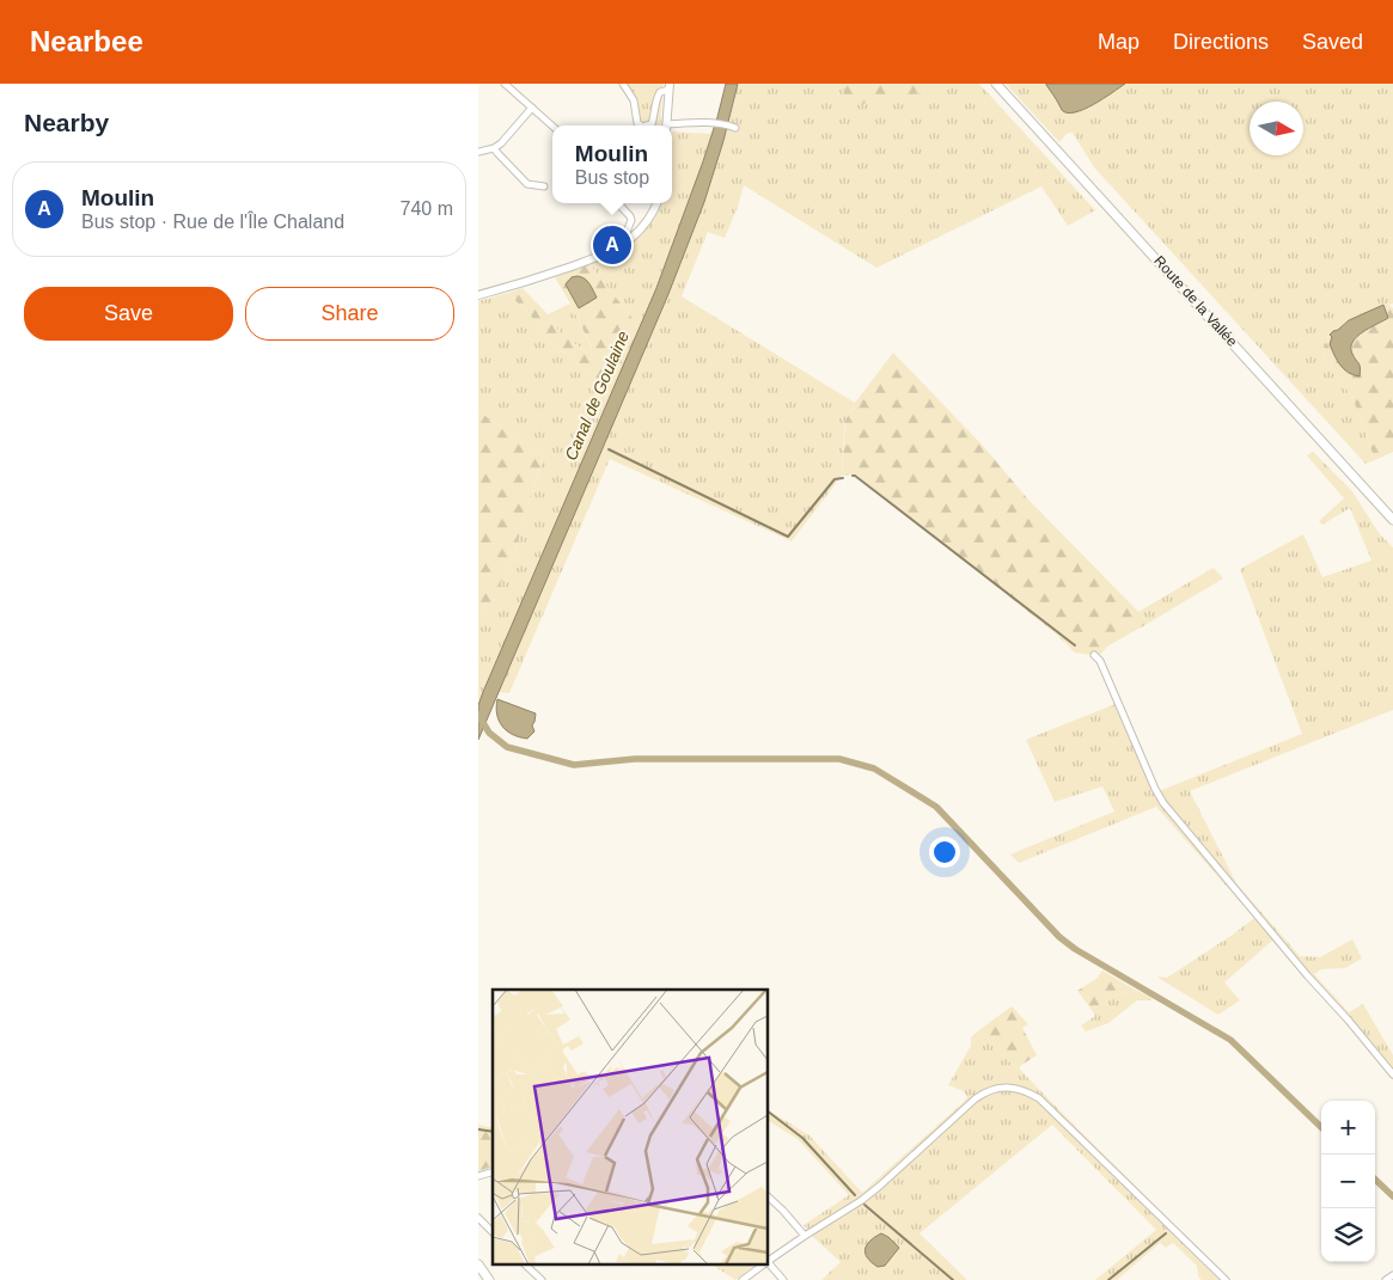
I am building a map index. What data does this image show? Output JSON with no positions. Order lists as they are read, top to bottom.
{
  "streets": {
    "main road": ["Route de la Vallée"]
  },
  "water": ["Canal de Goulaine"],
  "north": "right",
  "page": {
    "header": "Nearbee",
    "nav": ["Map", "Directions", "Saved"],
    "heading": "Nearby",
    "popup": ["Moulin", "Bus stop"],
    "list": [
      {
        "mark": "A",
        "name": "Moulin",
        "note": "Bus stop · Rue de l'Île Chaland",
        "value": "740 m"
      }
    ],
    "pins": "A",
    "buttons": ["Save", "Share"],
    "map_buttons": ["+", "−"]
  }
}
